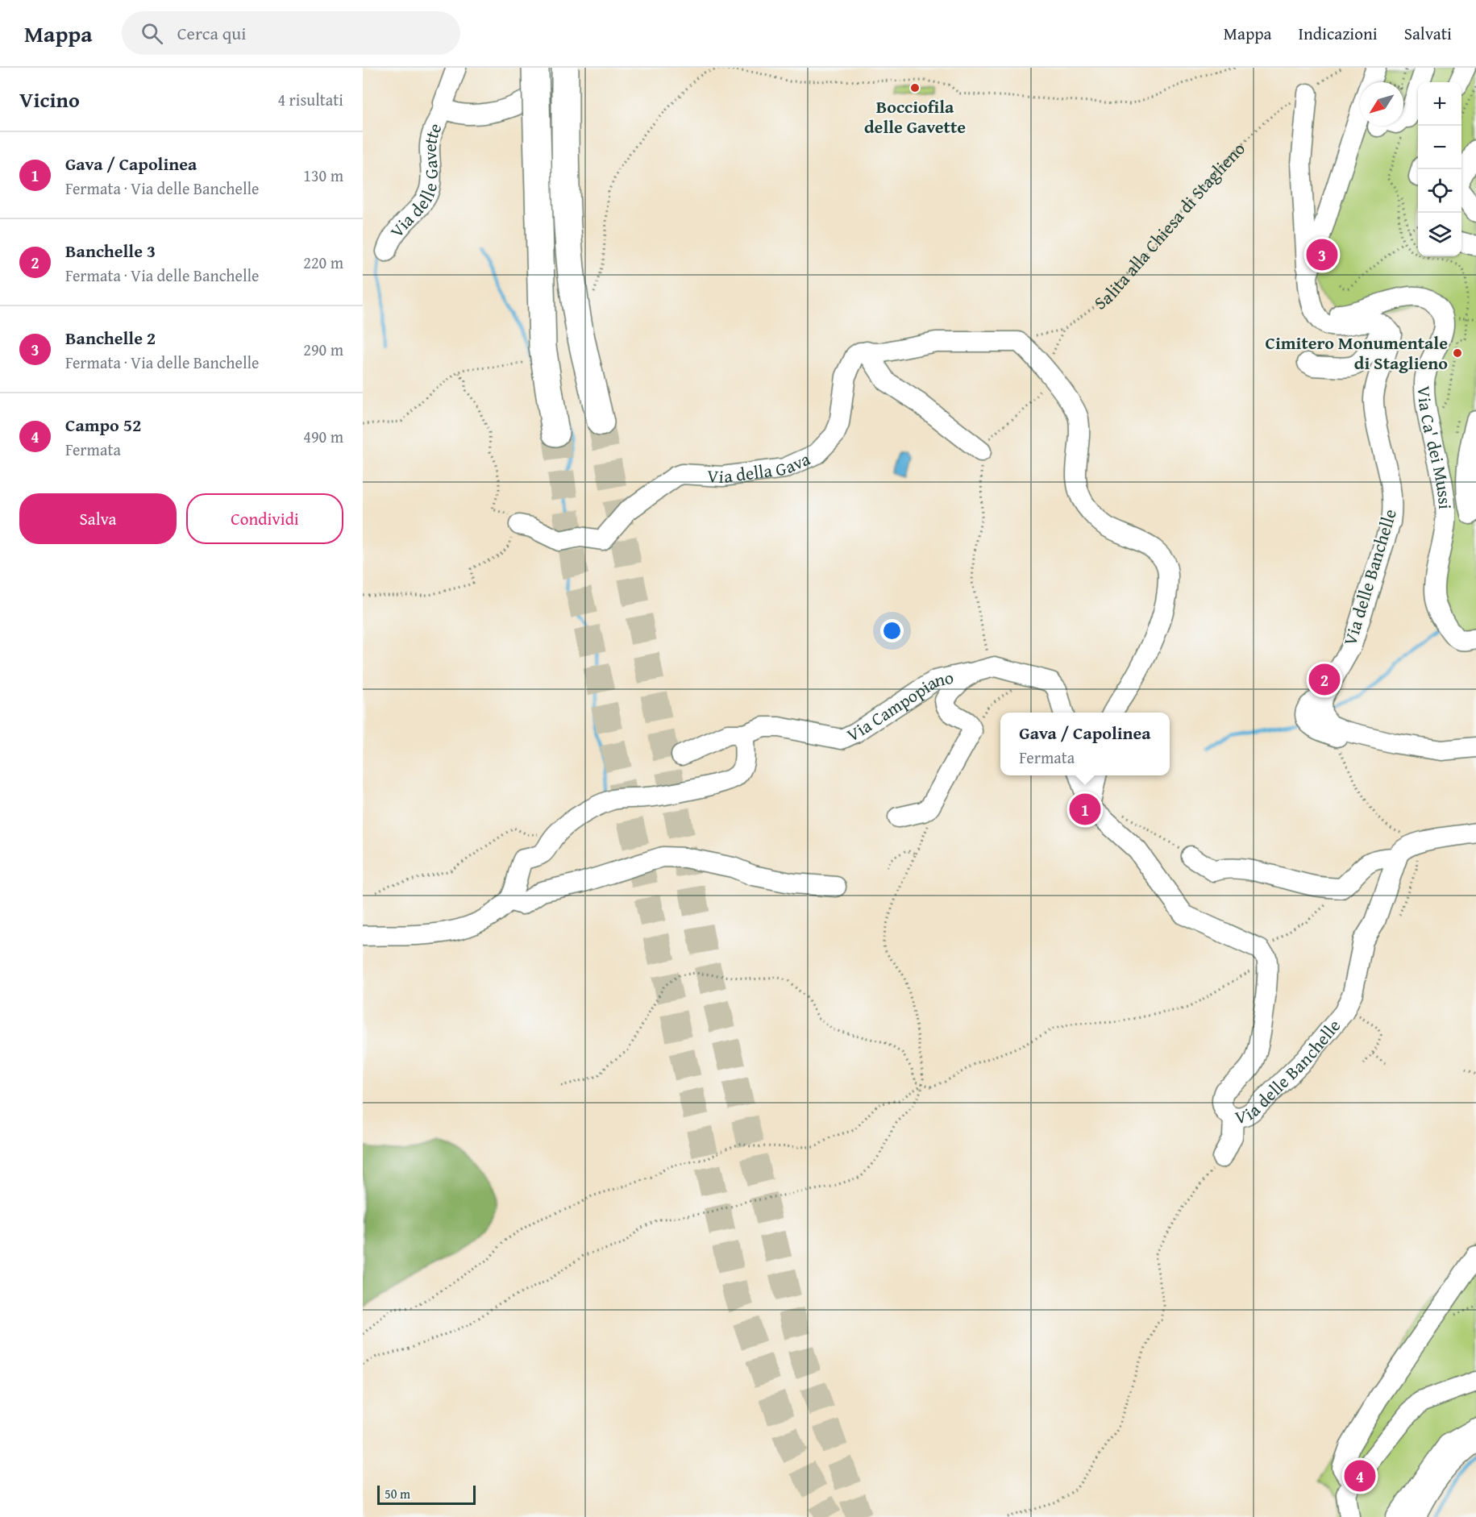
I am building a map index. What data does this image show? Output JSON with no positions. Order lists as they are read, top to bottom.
{
  "streets": {
    "street": [
      "Via delle Gavette",
      "Via Ca' dei Mussi",
      "Via della Gava",
      "Via delle Banchelle",
      "Via Campopiano"
    ],
    "path": ["Salita alla Chiesa di Staglieno"]
  },
  "places": ["Bocciofila delle Gavette", "Cimitero Monumentale di Staglieno"],
  "scale_bar": "50 m",
  "north": "bottom left",
  "page": {
    "header": "Mappa",
    "search": "Cerca qui",
    "nav": ["Mappa", "Indicazioni", "Salvati"],
    "heading": ["Vicino", "4 risultati"],
    "map_buttons": ["+", "−"],
    "list": [
      {
        "mark": "1",
        "name": "Gava / Capolinea",
        "note": "Fermata · Via delle Banchelle",
        "value": "130 m"
      },
      {
        "mark": "2",
        "name": "Banchelle 3",
        "note": "Fermata · Via delle Banchelle",
        "value": "220 m"
      },
      {
        "mark": "3",
        "name": "Banchelle 2",
        "note": "Fermata · Via delle Banchelle",
        "value": "290 m"
      },
      {
        "mark": "4",
        "name": "Campo 52",
        "note": "Fermata",
        "value": "490 m"
      }
    ],
    "pins": [
      "3",
      "2",
      "1",
      "4"
    ],
    "buttons": ["Salva", "Condividi"],
    "popup": ["Gava / Capolinea", "Fermata"],
    "scale": "50 m"
  }
}
